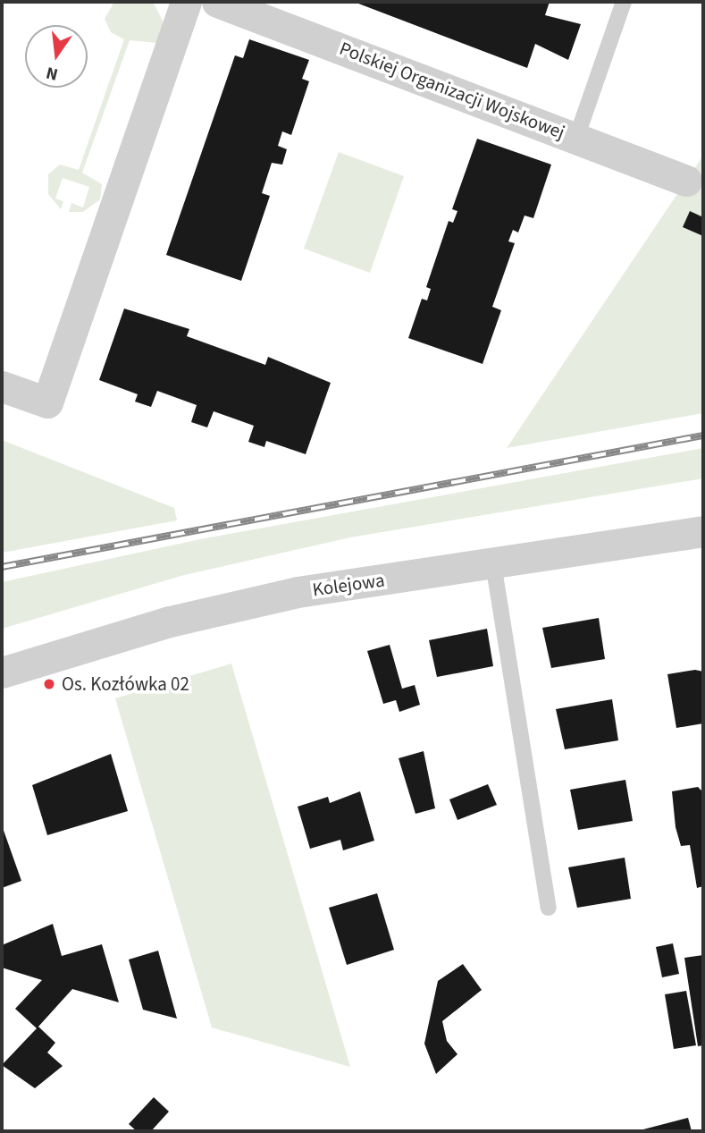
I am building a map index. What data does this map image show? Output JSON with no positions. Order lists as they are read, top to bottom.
{
  "streets": {
    "street": ["Polskiej Organizacji Wojskowej", "Kolejowa"]
  },
  "places": ["Os. Kozłówka 02"],
  "north": "bottom"
}
